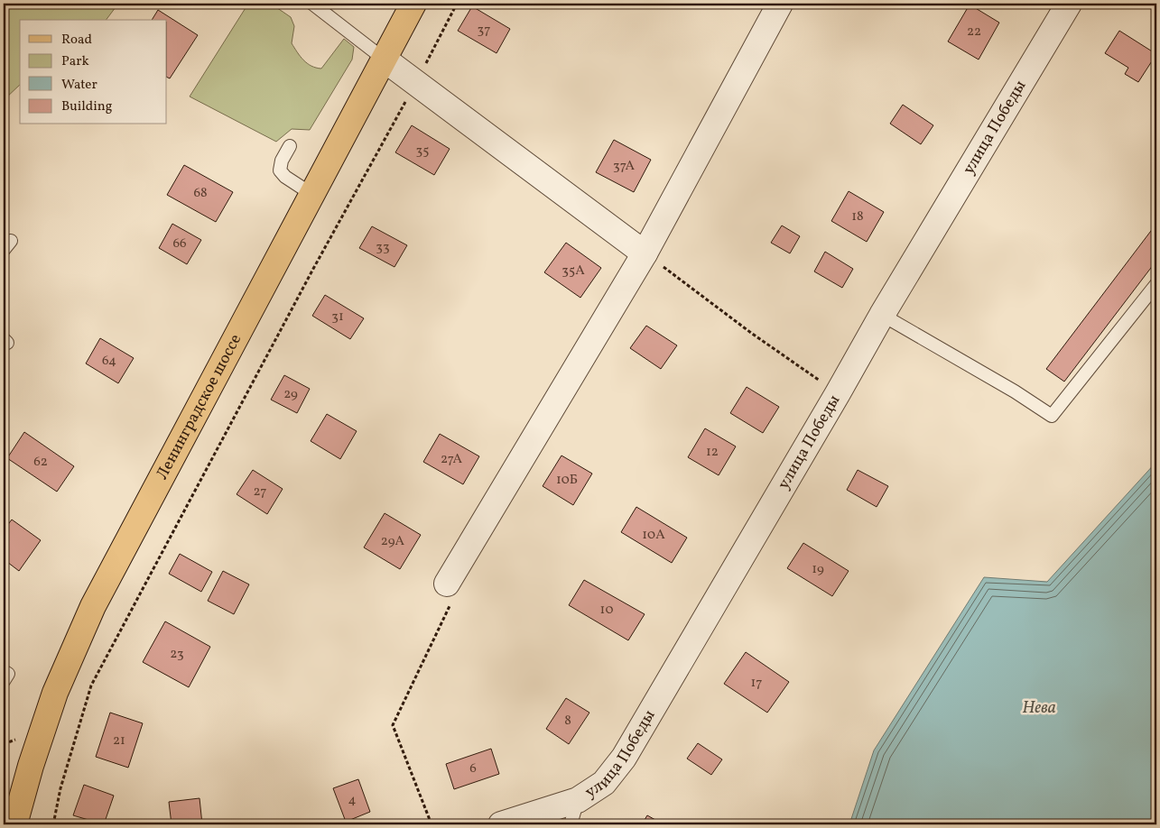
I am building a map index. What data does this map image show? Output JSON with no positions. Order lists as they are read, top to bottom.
{
  "streets": {
    "main road": ["Ленинградское шоссе"],
    "street": ["улица Победы"]
  },
  "water": ["Нева"],
  "house_numbers": [
    "37",
    "22",
    "35",
    "37А",
    "68",
    "18",
    "66",
    "33",
    "35А",
    "31",
    "64",
    "29",
    "12",
    "27А",
    "62",
    "10Б",
    "27",
    "10А",
    "29А",
    "19",
    "10",
    "23",
    "17",
    "8",
    "21",
    "6",
    "4"
  ],
  "legend": [
    "Road",
    "Park",
    "Water",
    "Building"
  ]
}
